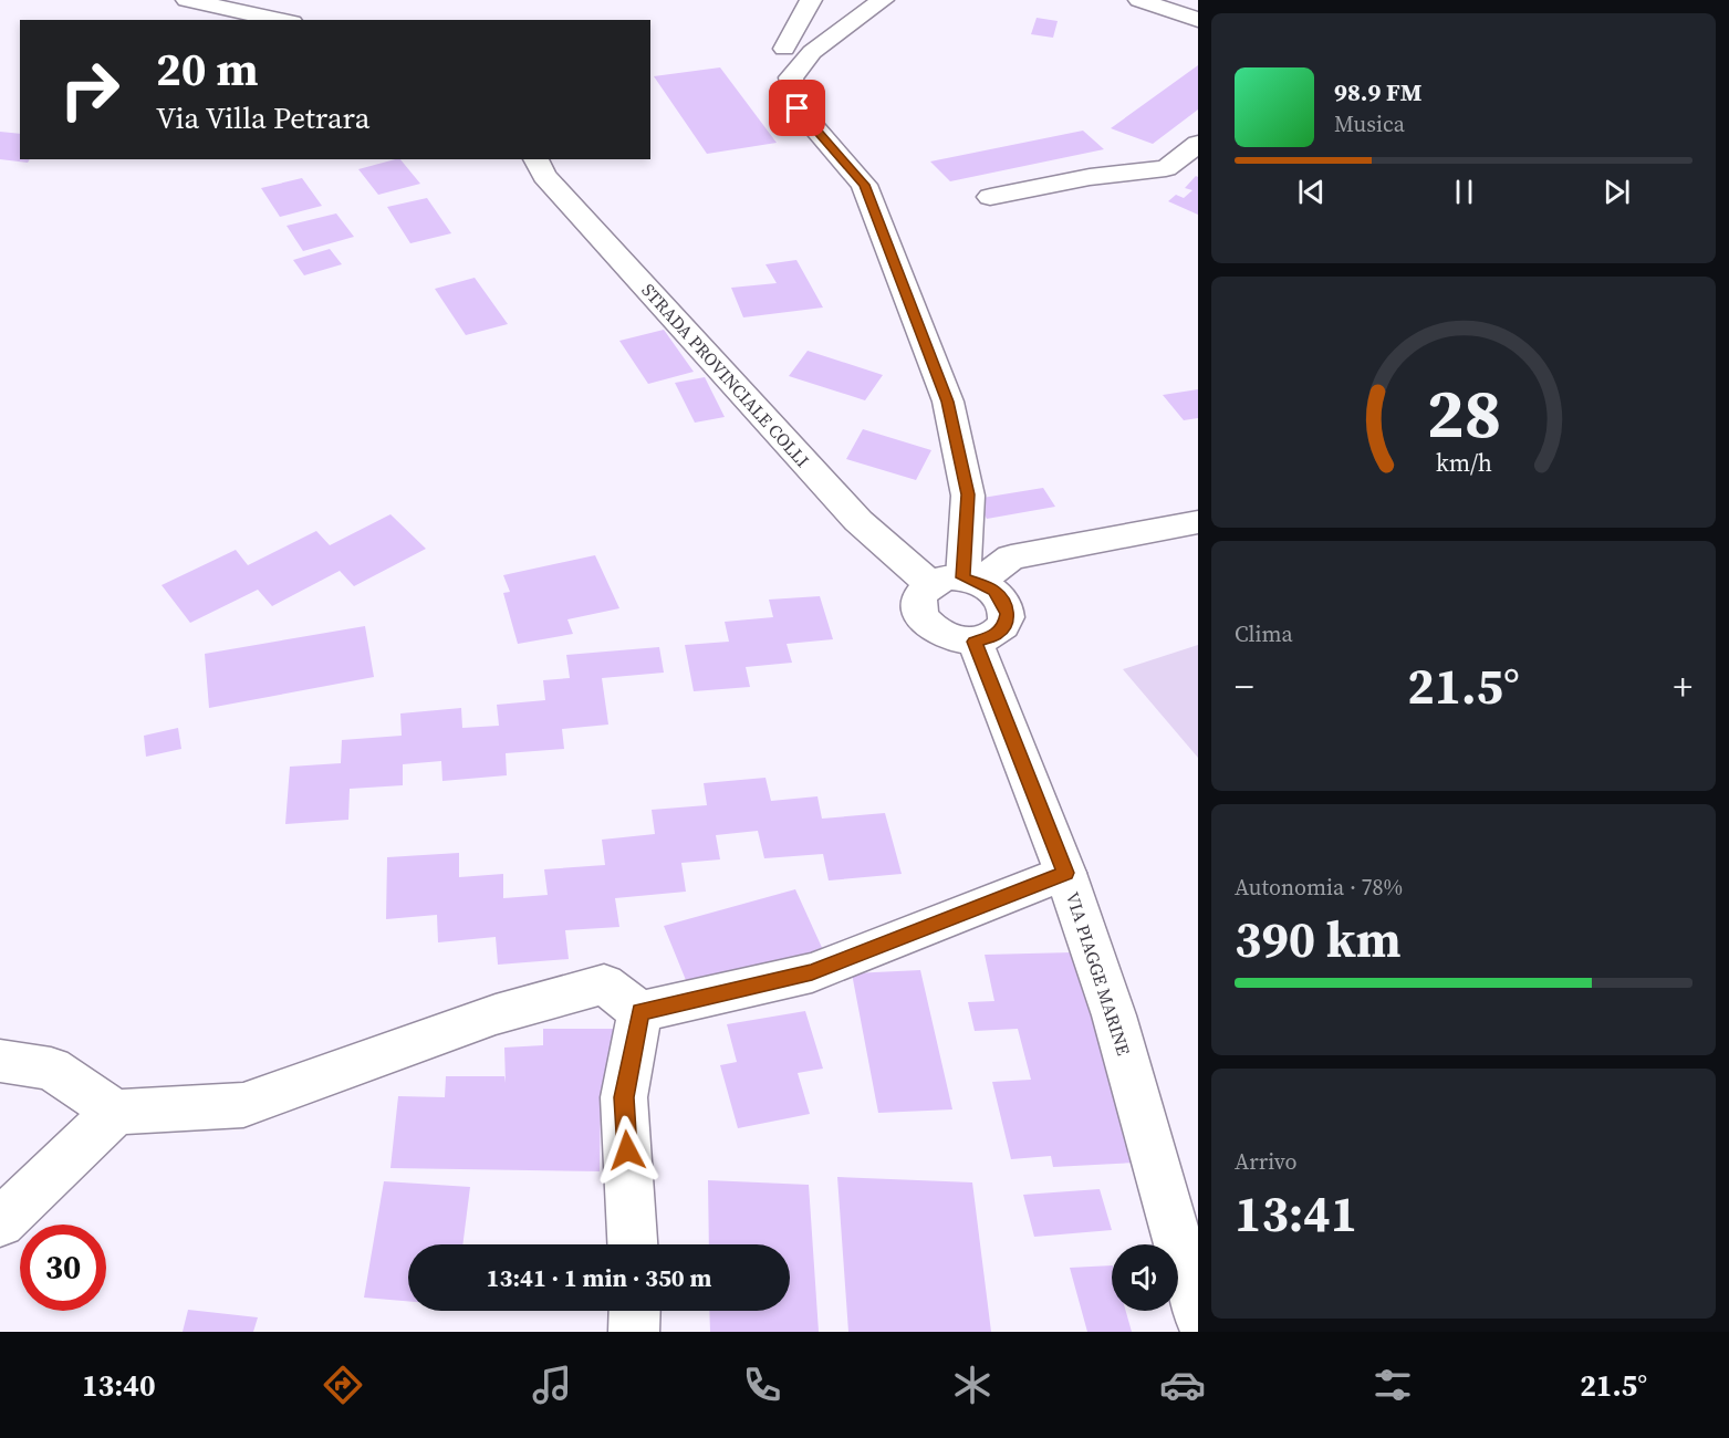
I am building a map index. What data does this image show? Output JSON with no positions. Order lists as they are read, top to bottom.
{
  "streets": {
    "street": ["STRADA PROVINCIALE COLLI", "VIA PIAGGE MARINE"]
  },
  "crossings": [
    ["STRADA PROVINCIALE COLLI", "VIA PIAGGE MARINE"]
  ],
  "page": {
    "turn": ["20 m", "Via Villa Petrara"],
    "song": ["98.9 FM", "Musica"],
    "tile": [
      "Clima",
      ["Autonomia · 78%", "390 km"],
      ["Arrivo", "13:41"]
    ],
    "heat": ["−", "21.5°", "+"],
    "limit": "30",
    "trip": "13:41 · 1 min · 350 m",
    "tabs": ["13:40", "21.5°"],
    "gauge": ["28", "km/h"]
  }
}
